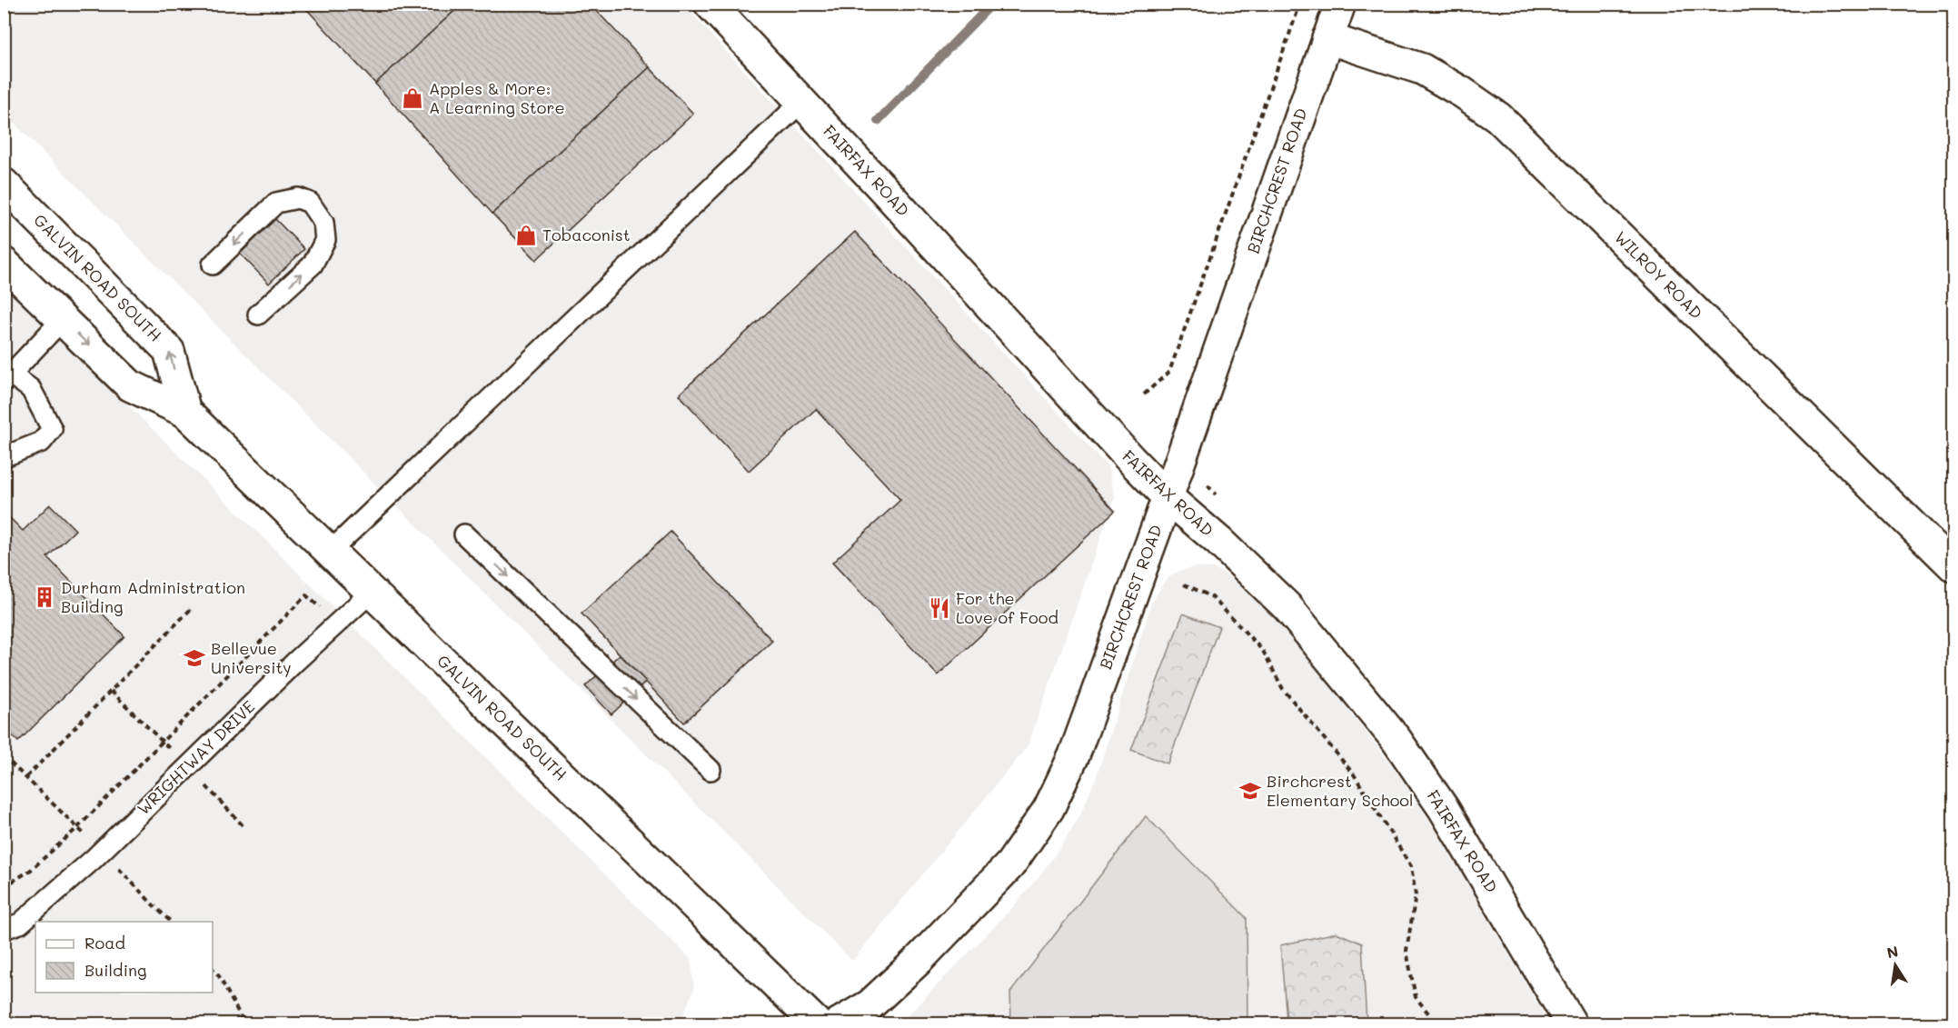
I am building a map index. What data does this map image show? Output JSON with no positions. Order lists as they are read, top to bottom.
{
  "streets": {
    "street": [
      "FAIRFAX ROAD",
      "BIRCHCREST ROAD",
      "WILROY ROAD",
      "GALVIN ROAD SOUTH"
    ],
    "lane": ["WRIGHTWAY DRIVE"]
  },
  "crossings": [
    ["FAIRFAX ROAD", "BIRCHCREST ROAD"],
    ["BIRCHCREST ROAD", "WILROY ROAD"],
    ["GALVIN ROAD SOUTH", "WRIGHTWAY DRIVE"]
  ],
  "places": {
    "shop": ["Apples & More: A Learning Store", "Tobaconist"],
    "building": ["Durham Administration Building"],
    "restaurant": ["For the Love of Food"],
    "school or university": ["Bellevue University", "Birchcrest Elementary School"]
  },
  "legend": ["Road", "Building"],
  "north": "top"
}
